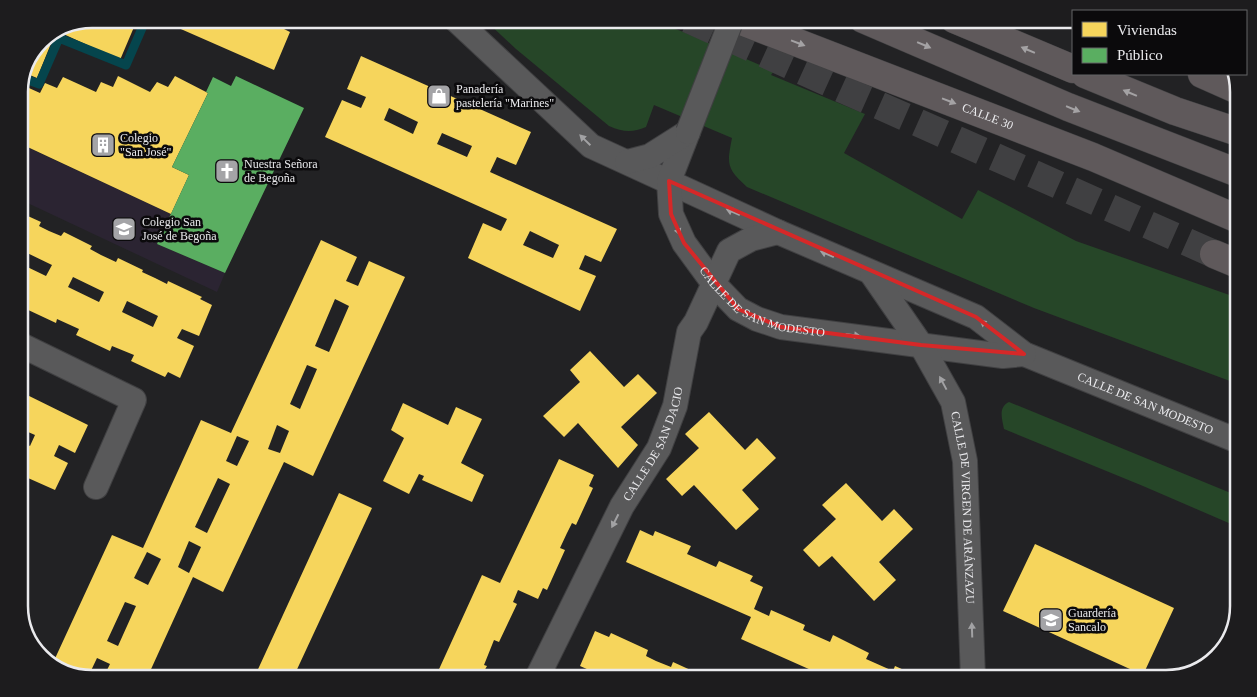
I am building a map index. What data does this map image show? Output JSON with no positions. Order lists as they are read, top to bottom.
{
  "streets": {
    "highway": ["CALLE 30"],
    "street": ["CALLE DE SAN MODESTO", "CALLE DE SAN DACIO", "CALLE DE VIRGEN DE ARÁNZAZU"]
  },
  "crossings": [
    ["CALLE DE SAN MODESTO", "CALLE DE SAN DACIO"],
    ["CALLE DE SAN MODESTO", "CALLE DE VIRGEN DE ARÁNZAZU"]
  ],
  "one_way": ["CALLE DE SAN DACIO", "CALLE DE VIRGEN DE ARÁNZAZU"],
  "places": {
    "shop": ["Panadería pastelería \"Marines\""],
    "building": ["Colegio \"San José\""],
    "church": ["Nuestra Señora de Begoña"],
    "school or university": ["Colegio San José de Begoña", "Guardería Sancalo"]
  },
  "legend": ["Viviendas", "Público"]
}
